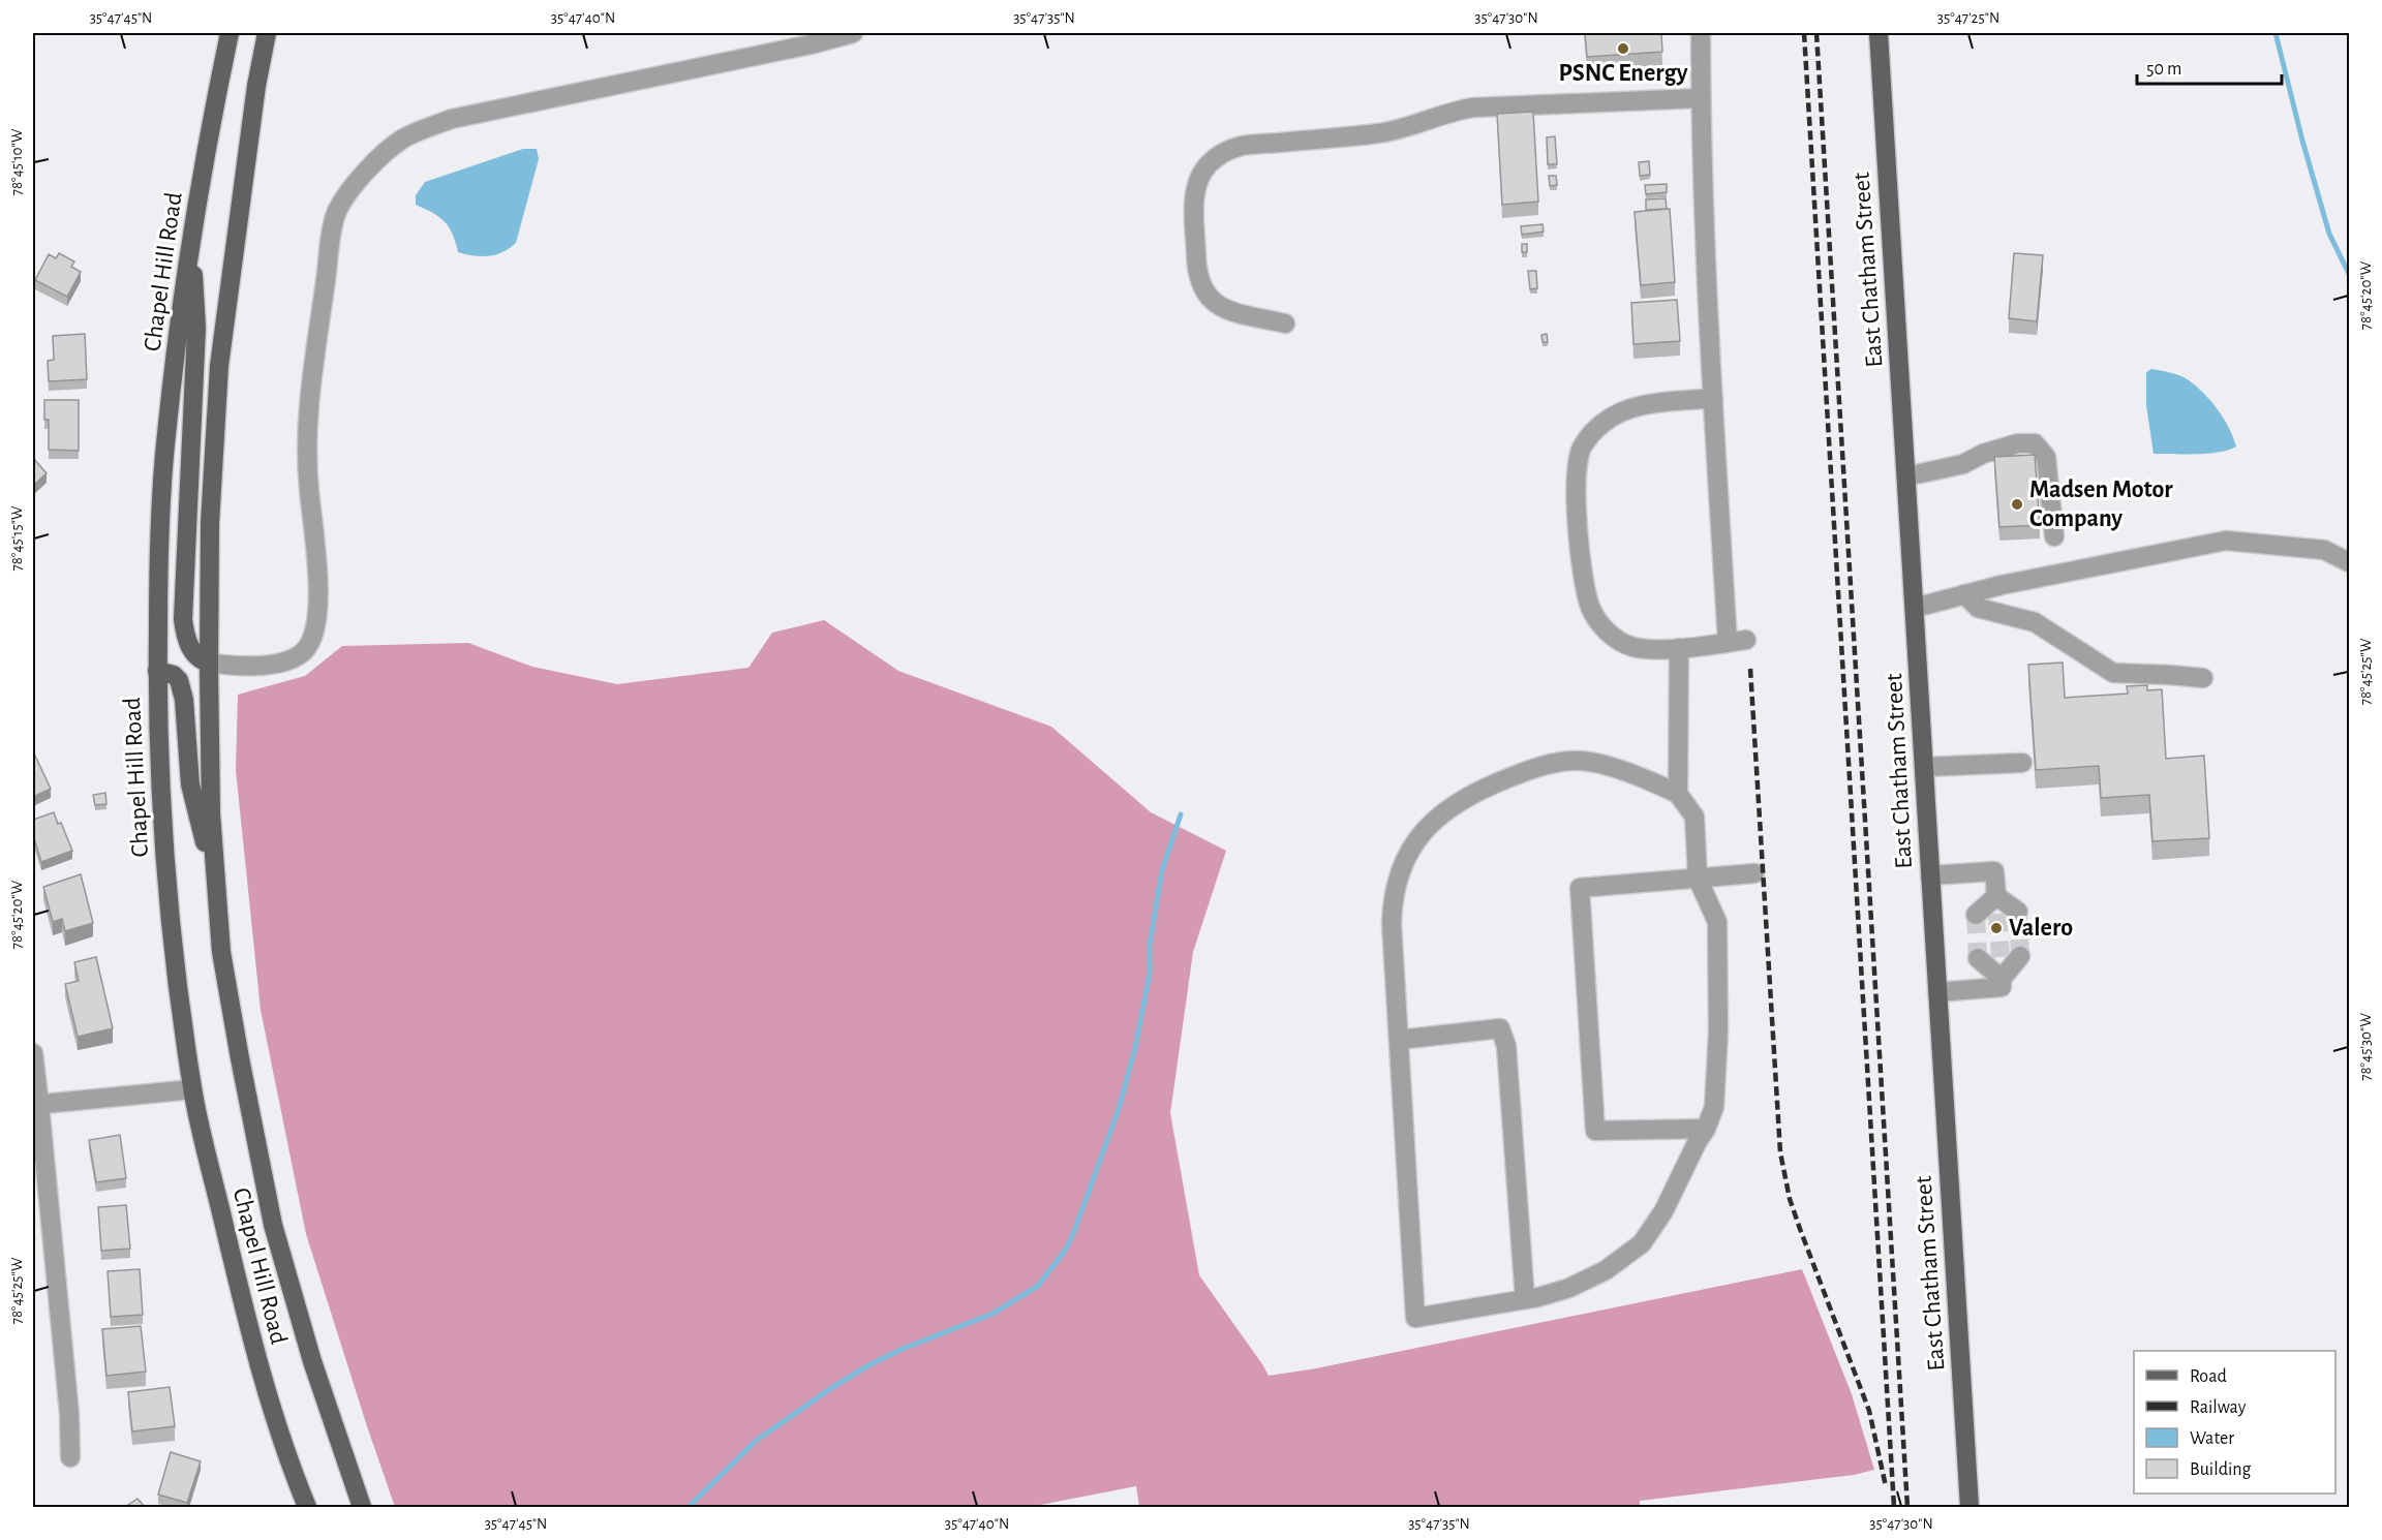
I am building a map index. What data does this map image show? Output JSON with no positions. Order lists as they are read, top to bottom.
{
  "streets": {
    "main road": ["East Chatham Street", "Chapel Hill Road"]
  },
  "places": ["PSNC Energy", "Madsen Motor Company", "Valero"],
  "legend": [
    "Road",
    "Railway",
    "Water",
    "Building"
  ],
  "scale_bar": "50 m",
  "coordinates": [
    "35°47'45\"N",
    "35°47'40\"N",
    "35°47'35\"N",
    "35°47'30\"N",
    "35°47'25\"N",
    "78°45'10\"W",
    "78°45'20\"W",
    "78°45'15\"W",
    "78°45'25\"W",
    "78°45'30\"W"
  ]
}
